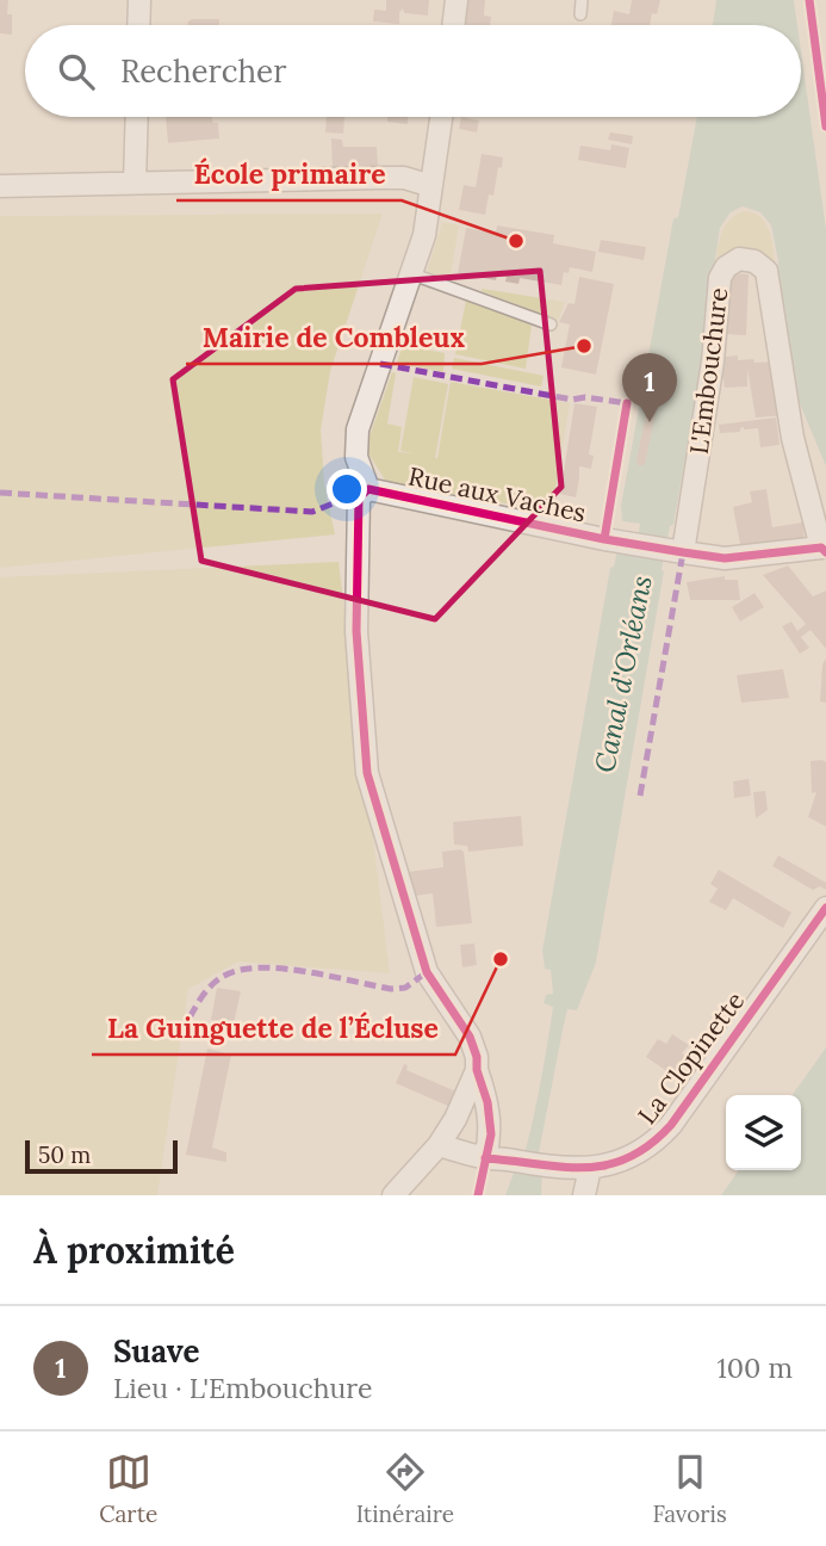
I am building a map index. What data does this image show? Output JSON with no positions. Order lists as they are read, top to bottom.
{
  "streets": {
    "street": ["L'Embouchure", "Rue aux Vaches", "La Clopinette"]
  },
  "crossings": [
    ["L'Embouchure", "Rue aux Vaches"]
  ],
  "water": ["Canal d'Orléans"],
  "places": ["École primaire", "Mairie de Combleux", "La Guinguette de l’Écluse"],
  "scale_bar": "50 m",
  "page": {
    "search": "Rechercher",
    "pins": "1",
    "scale": "50 m",
    "heading": "À proximité",
    "list": [
      {
        "mark": "1",
        "name": "Suave",
        "note": "Lieu · L'Embouchure",
        "value": "100 m"
      }
    ],
    "nav": ["Carte", "Itinéraire", "Favoris"]
  }
}
